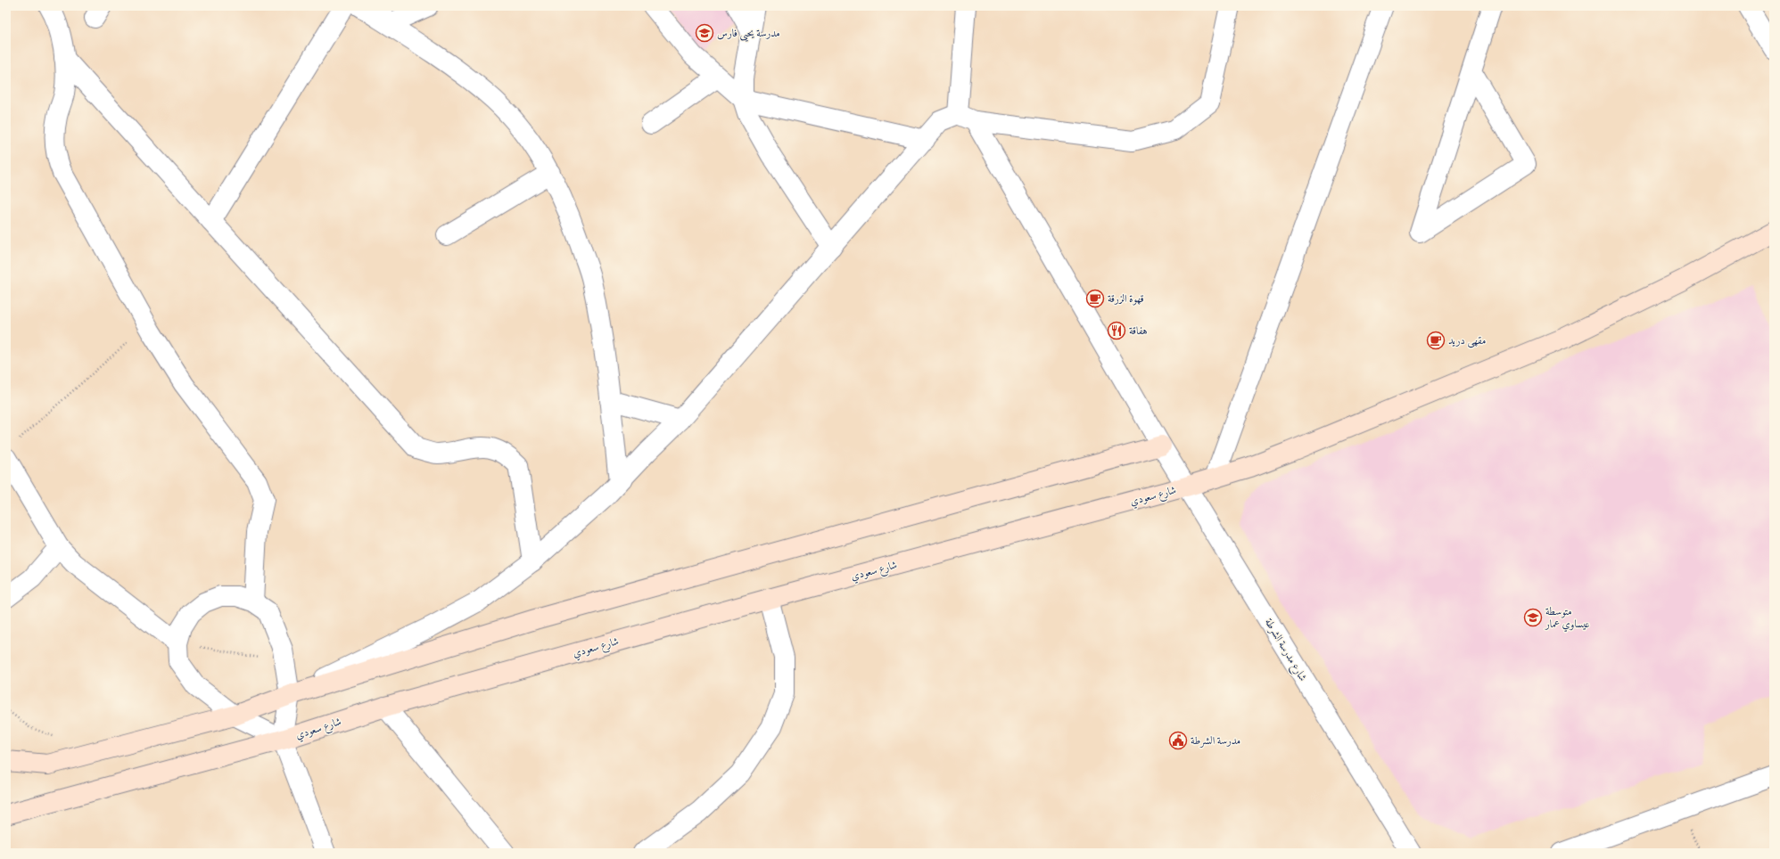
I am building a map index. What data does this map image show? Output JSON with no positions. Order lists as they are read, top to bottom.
{
  "streets": {
    "main road": ["شارع سعودي"],
    "street": ["شارع مدرسة الشرطة"]
  },
  "crossings": [
    ["شارع سعودي", "شارع مدرسة الشرطة"]
  ],
  "places": {
    "school or university": ["مدرسة يحيى فارس", "متوسطة عيساوي عمار"],
    "cafe": ["قهوة الزرقة", "مقهى دريد"],
    "restaurant": ["هفاقة"],
    "public building": ["مدرسة الشرطة"]
  }
}
